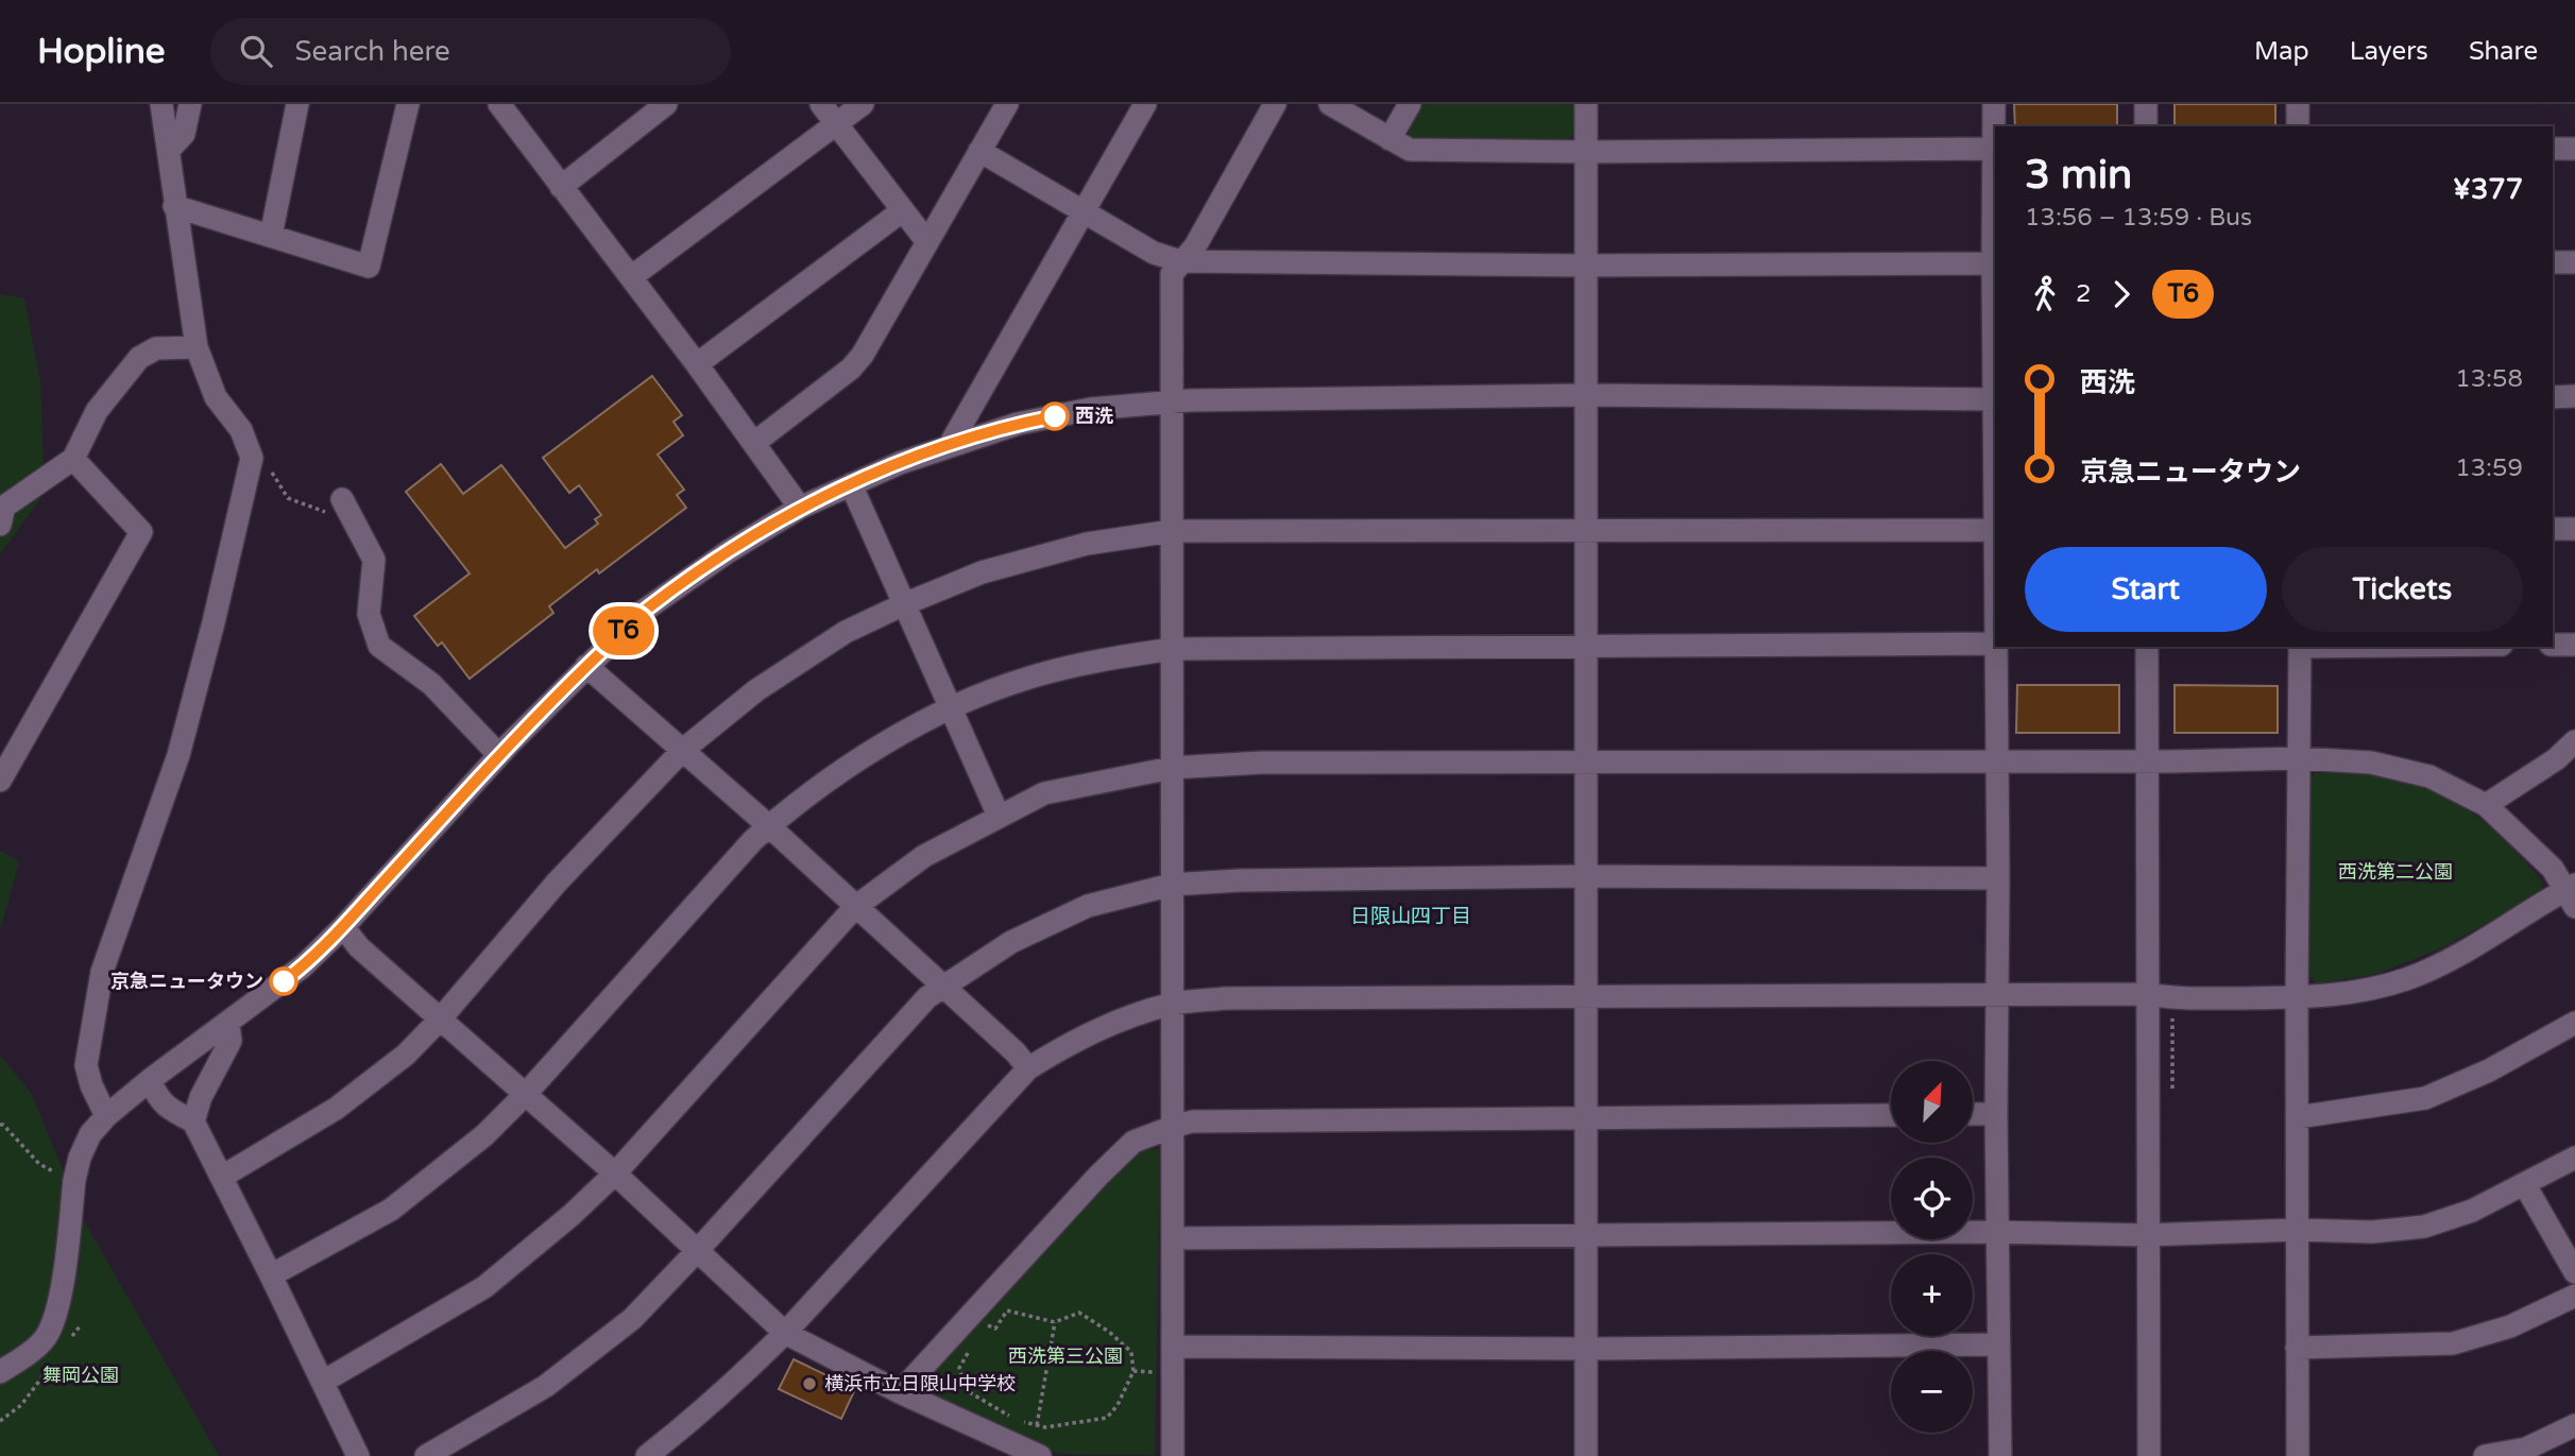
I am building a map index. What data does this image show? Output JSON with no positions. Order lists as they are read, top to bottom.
{
  "districts": ["日限山四丁目"],
  "parks": ["西洗第二公園", "西洗第三公園", "舞岡公園"],
  "places": ["西洗", "京急ニュータウン", "横浜市立日限山中学校"],
  "lines": ["bus line T6"],
  "north": "top right",
  "page": {
    "header": "Hopline",
    "search": "Search here",
    "nav": ["Map", "Layers", "Share"],
    "on_map": "T6",
    "heading": ["3 min", "13:56 – 13:59 · Bus", "¥377"],
    "legs": ["2", "T6"],
    "list": [
      {
        "name": "西洗",
        "value": "13:58"
      },
      {
        "name": "京急ニュータウン",
        "value": "13:59"
      }
    ],
    "buttons": ["Start", "Tickets"],
    "map_buttons": ["+", "−"]
  }
}
